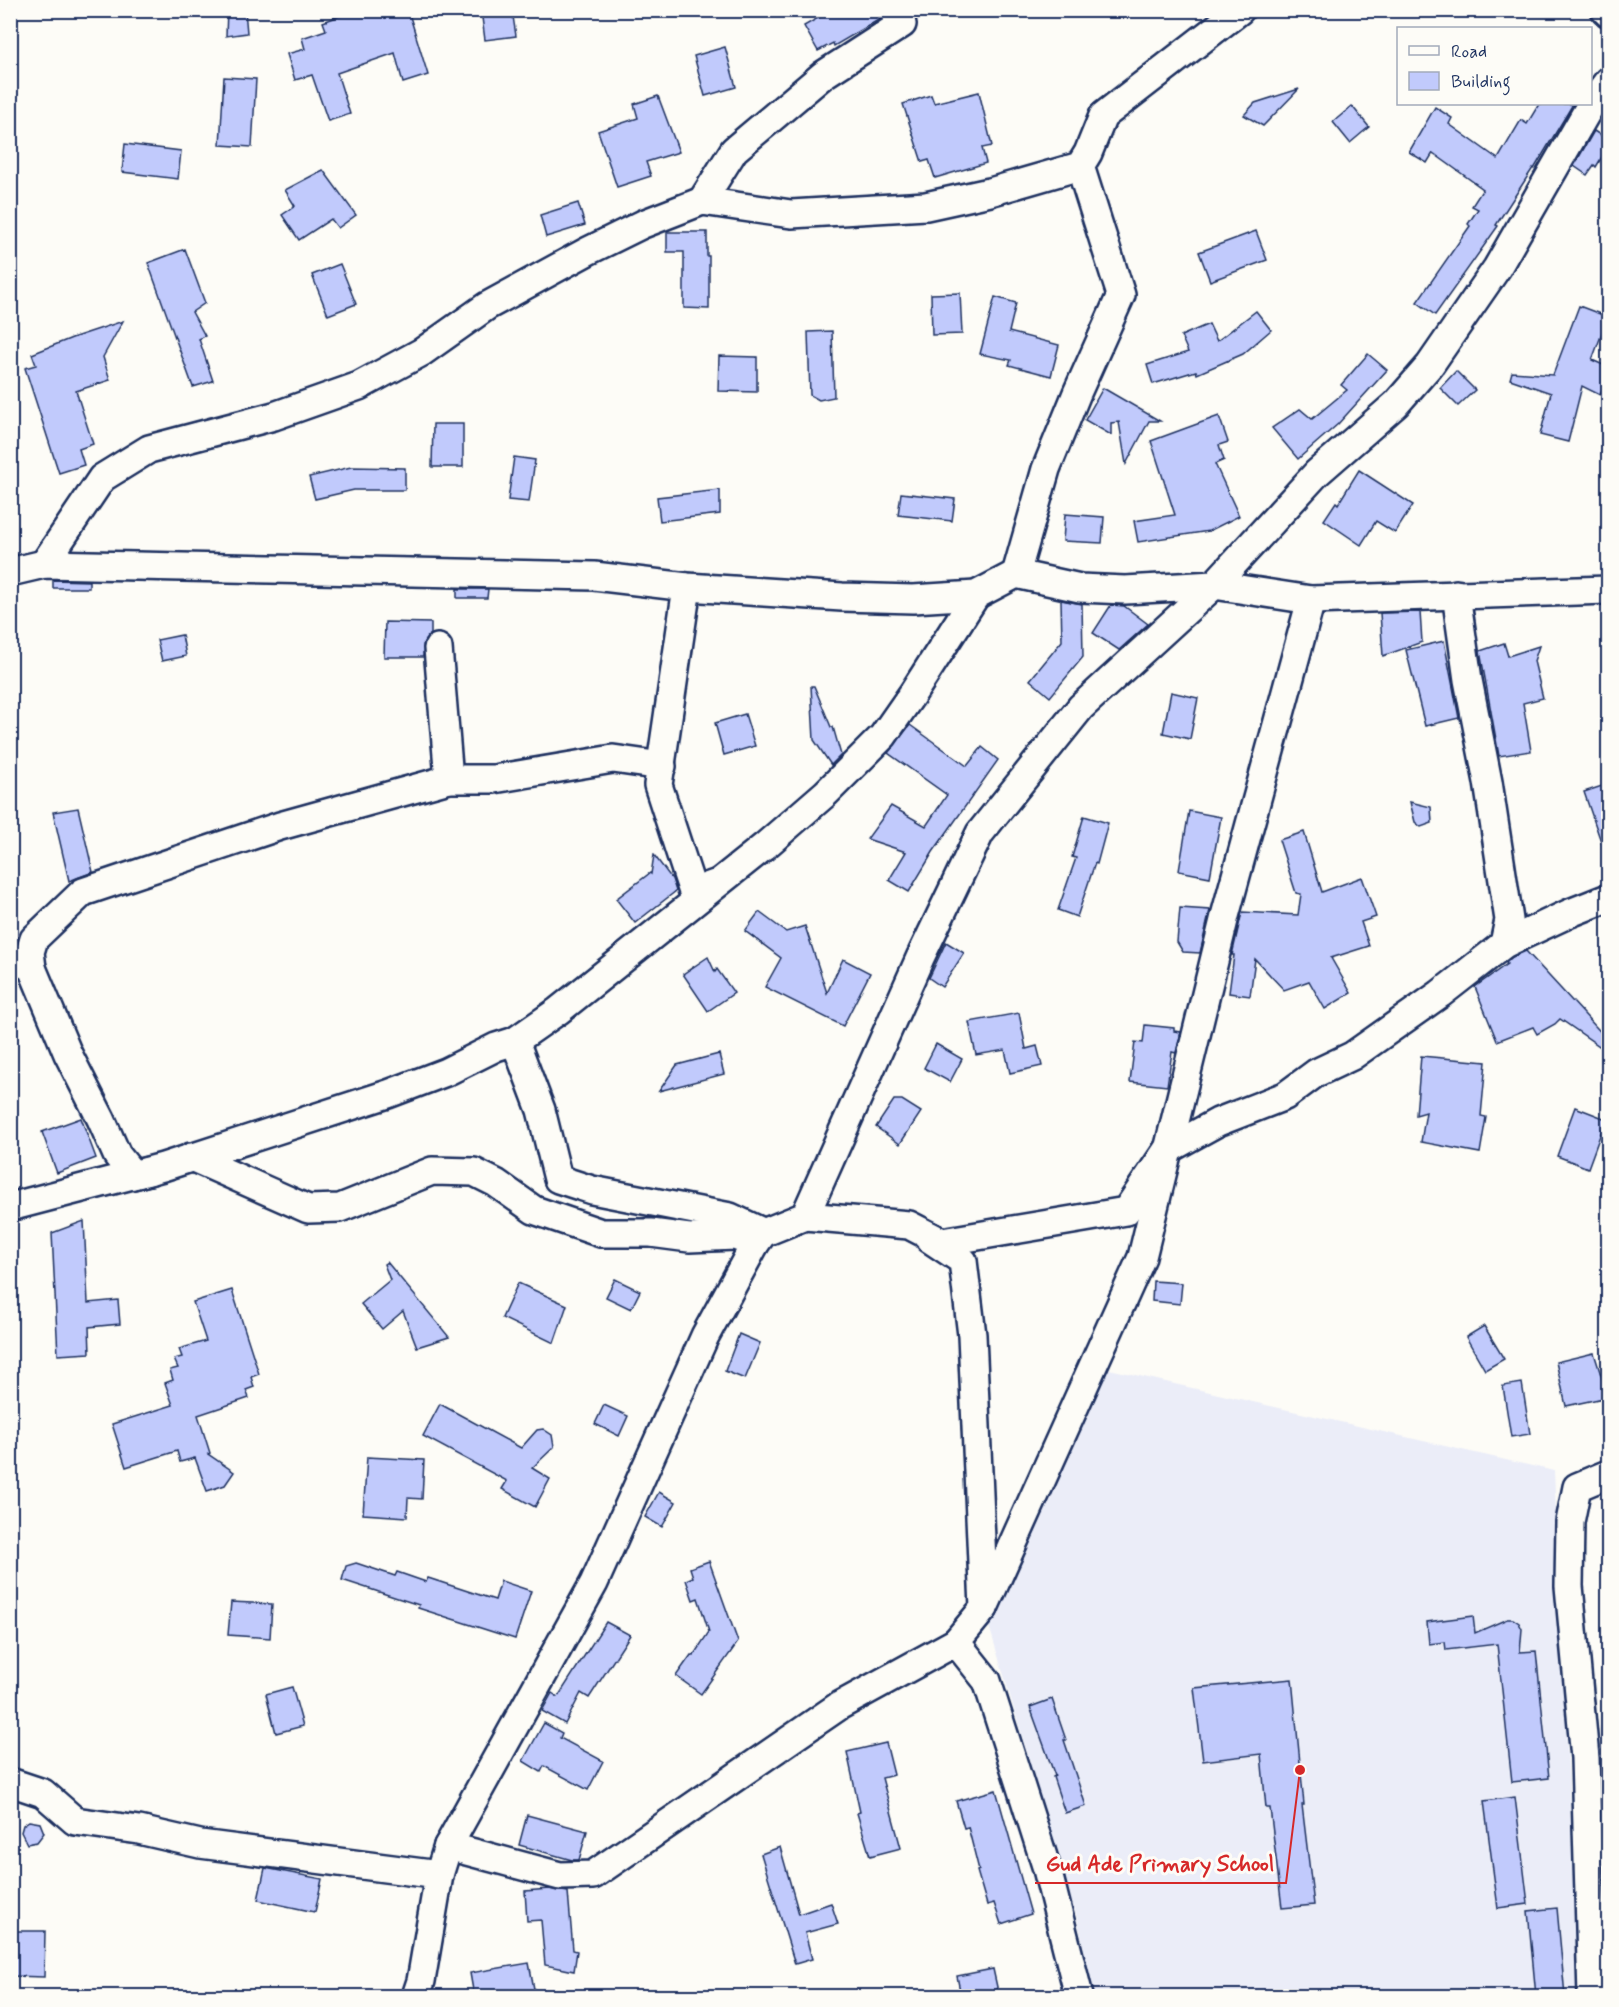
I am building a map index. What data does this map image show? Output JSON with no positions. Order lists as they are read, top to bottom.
{
  "places": ["Gud Ade Primary School"],
  "legend": ["Road", "Building"]
}
